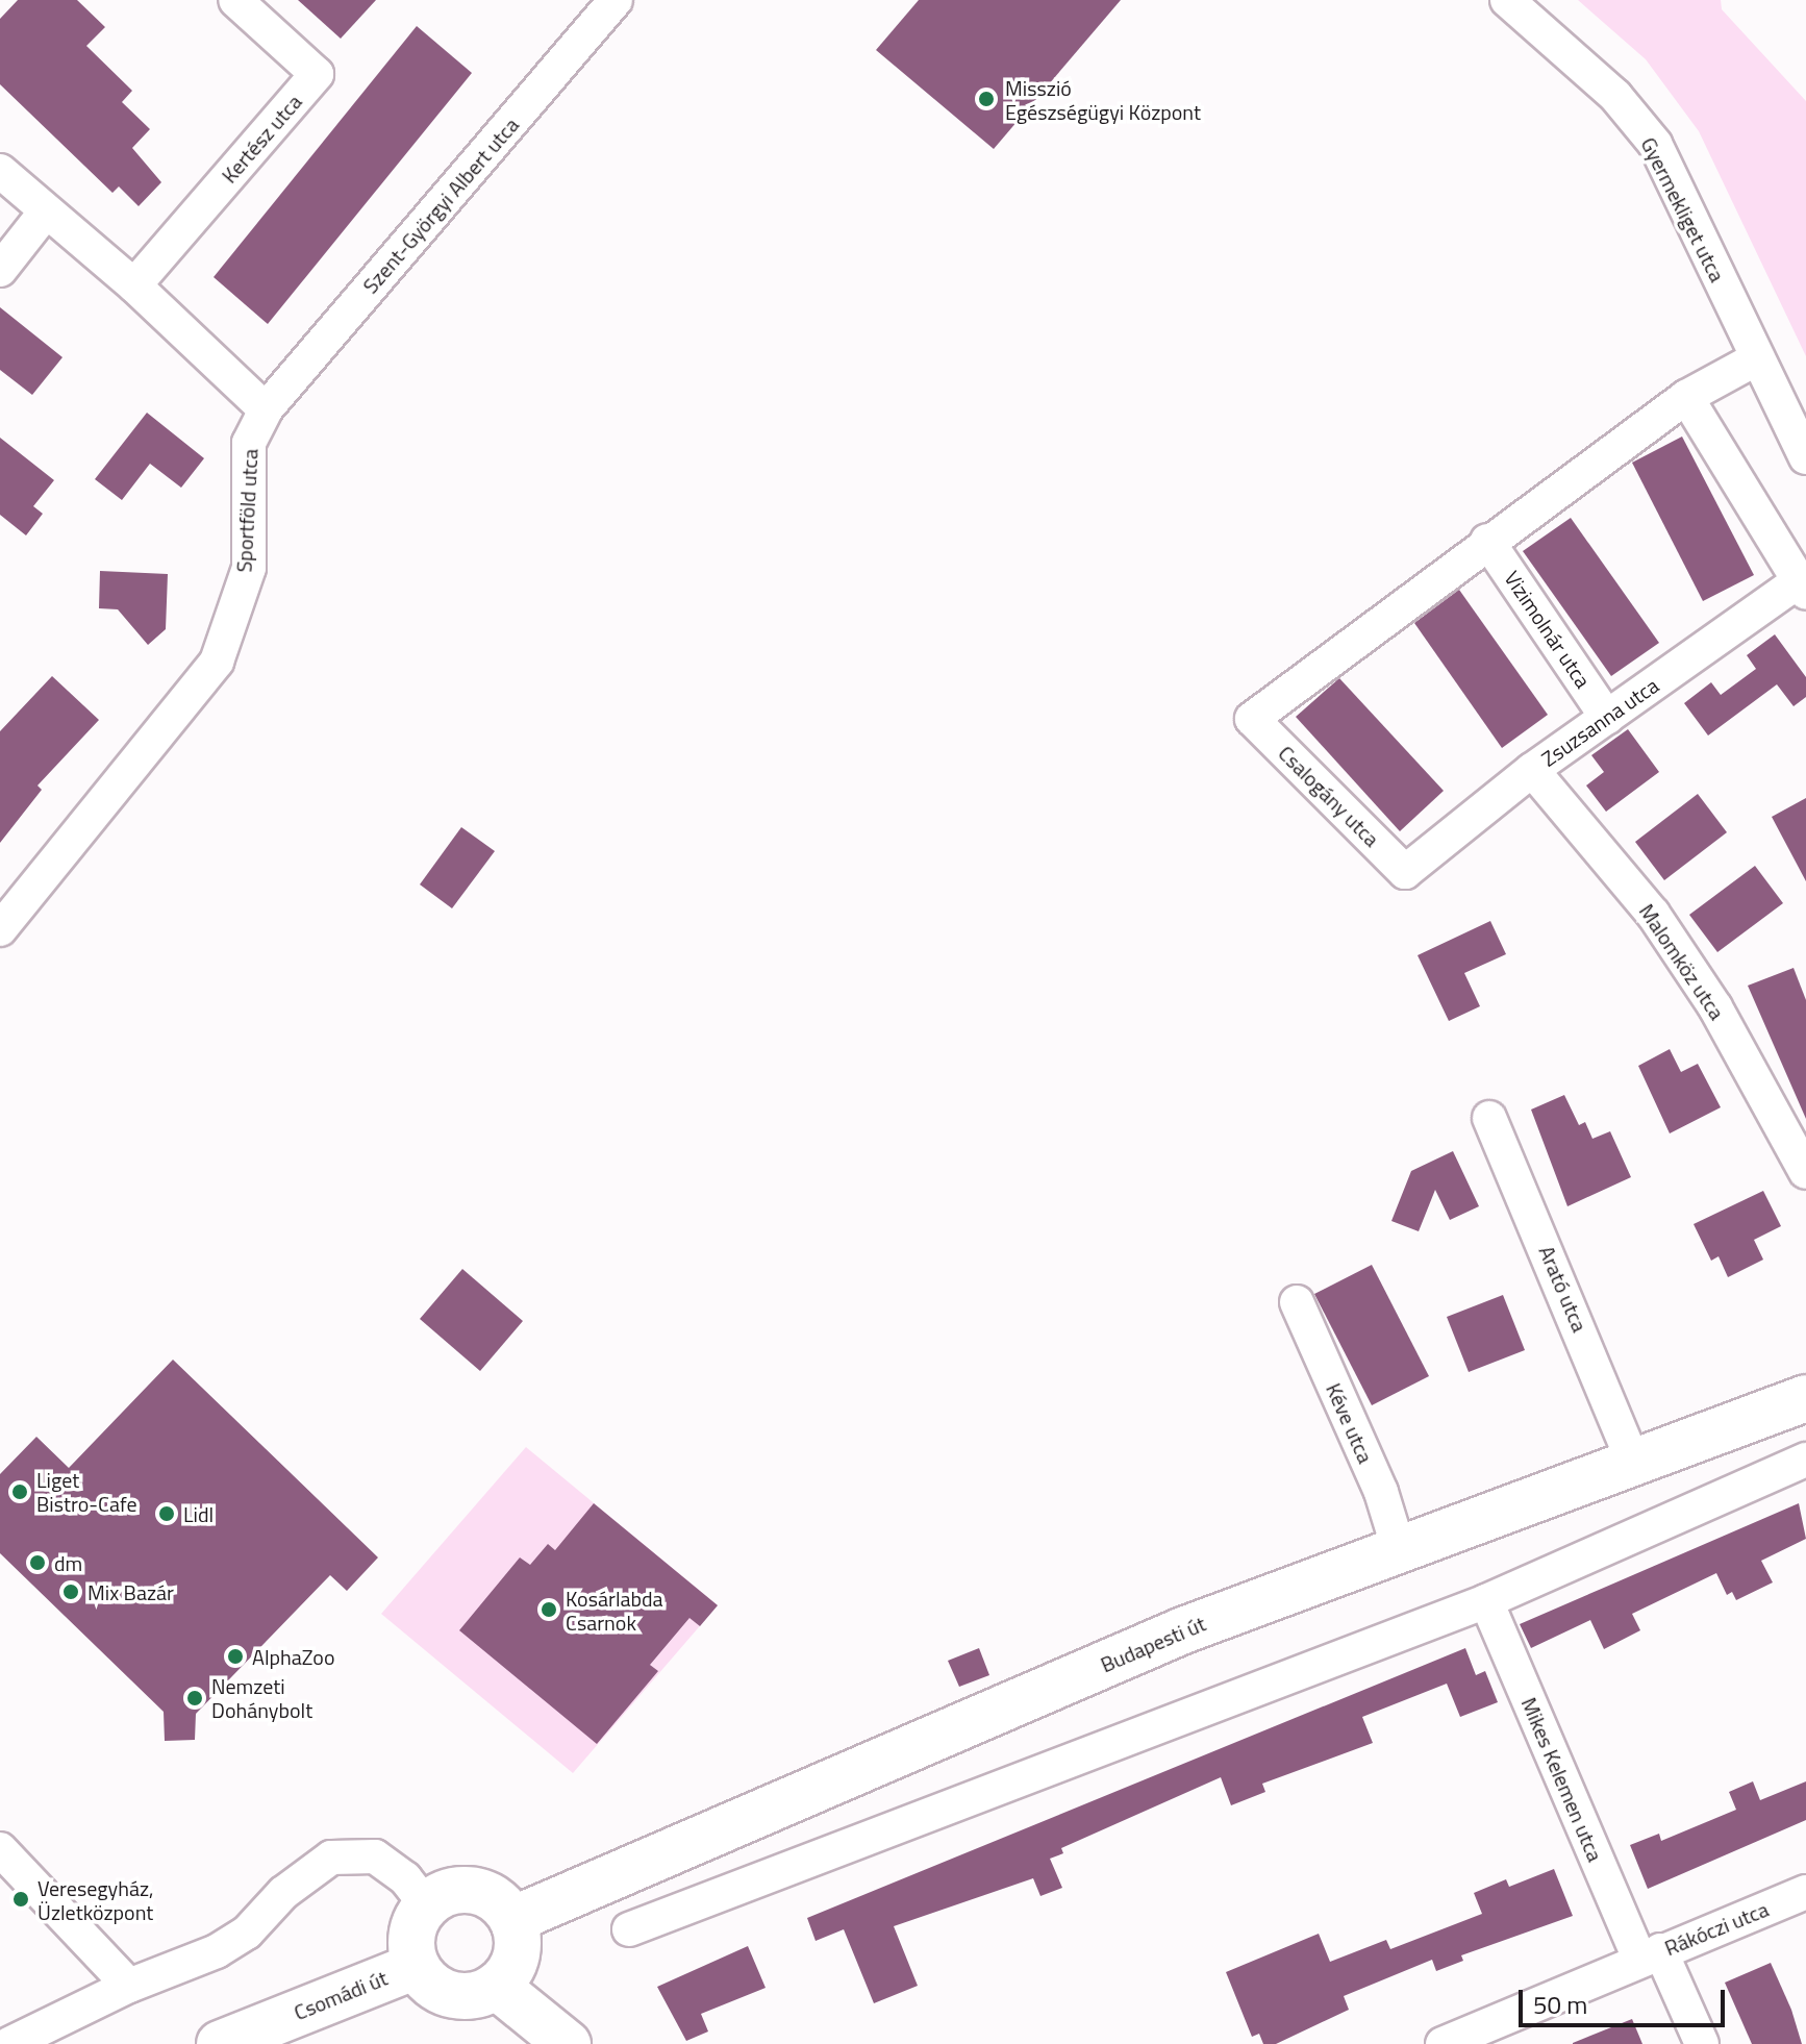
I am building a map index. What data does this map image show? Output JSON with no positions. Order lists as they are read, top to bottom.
{
  "streets": {
    "street": [
      "Kertész utca",
      "Szent-Györgyi Albert utca",
      "Gyermekliget utca",
      "Sportföld utca",
      "Vizimolnár utca",
      "Zsuzsanna utca",
      "Csalogány utca",
      "Malomköz utca",
      "Arató utca",
      "Kéve utca",
      "Budapesti út",
      "Mikes Kelemen utca",
      "Rákóczi utca",
      "Csomádi út"
    ]
  },
  "crossings": [
    ["Szent-Györgyi Albert utca", "Sportföld utca"],
    ["Vizimolnár utca", "Zsuzsanna utca"],
    ["Vizimolnár utca", "Csalogány utca"],
    ["Zsuzsanna utca", "Csalogány utca"],
    ["Zsuzsanna utca", "Malomköz utca"],
    ["Arató utca", "Budapesti út"],
    ["Kéve utca", "Budapesti út"],
    ["Budapesti út", "Csomádi út"],
    ["Mikes Kelemen utca", "Rákóczi utca"]
  ],
  "places": [
    "Misszió Egészségügyi Központ",
    "Liget Bistro-Cafe",
    "Lidl",
    "dm",
    "Mix Bazár",
    "Kosárlabda Csarnok",
    "AlphaZoo",
    "Nemzeti Dohánybolt",
    "Veresegyház, Üzletközpont"
  ],
  "scale_bar": "50 m"
}
